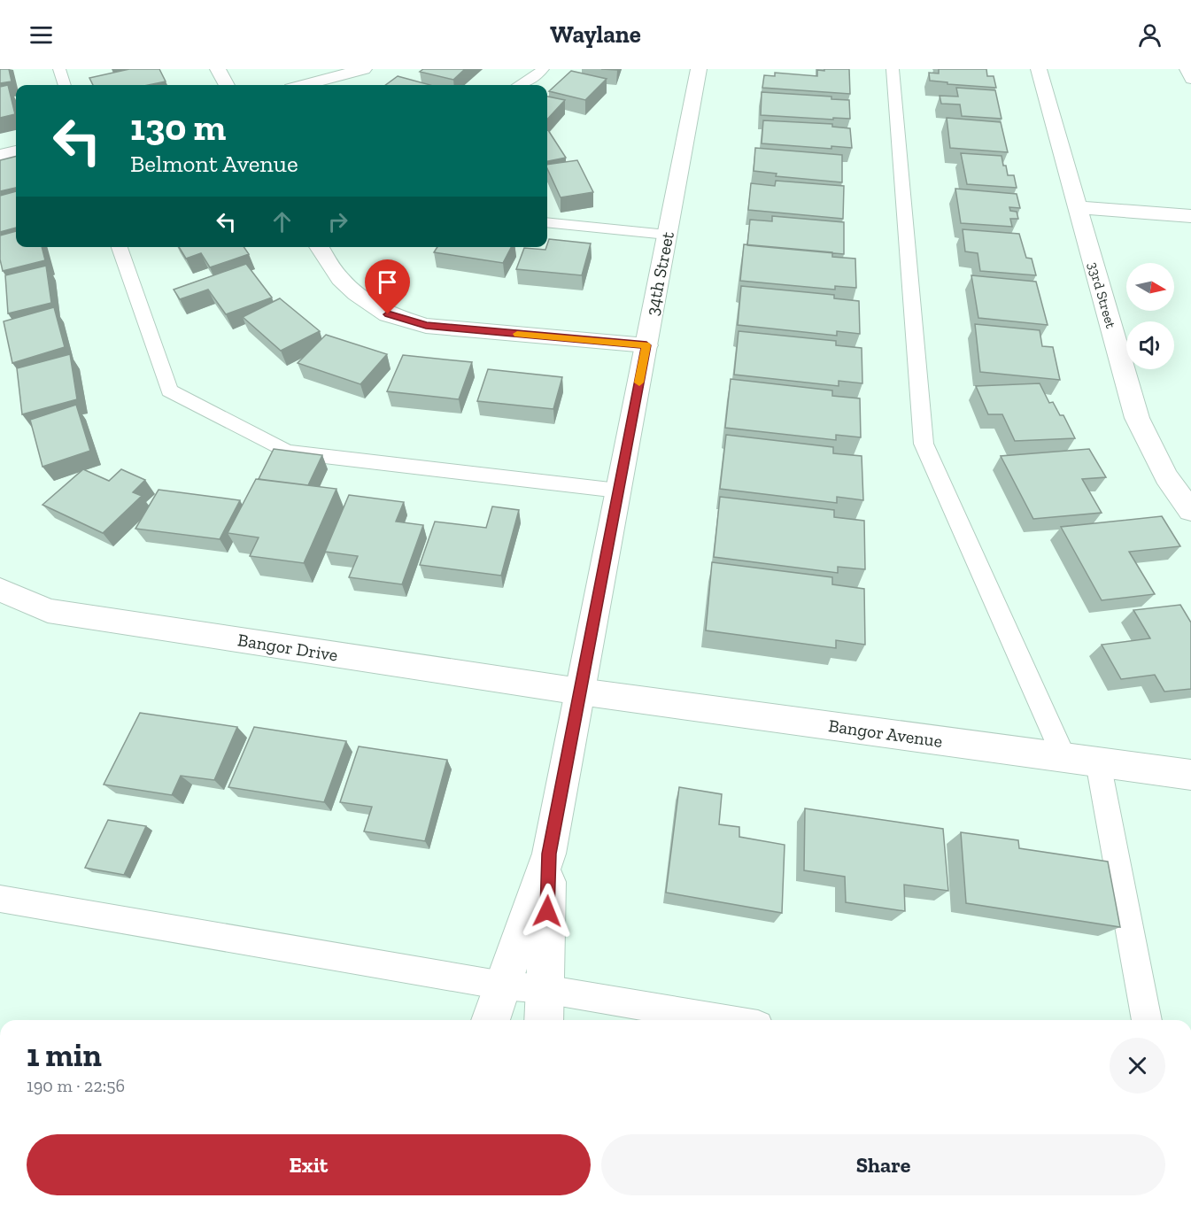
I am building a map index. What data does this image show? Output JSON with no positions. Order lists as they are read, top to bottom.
{
  "streets": {
    "street": [
      "34th Street",
      "33rd Street",
      "Bangor Drive",
      "Bangor Avenue"
    ]
  },
  "crossings": [
    ["34th Street", "Bangor Drive"],
    ["34th Street", "Bangor Avenue"],
    ["Bangor Drive", "Bangor Avenue"]
  ],
  "north": "right",
  "page": {
    "header": "Waylane",
    "turn": ["130 m", "Belmont Avenue"],
    "heading": ["1 min", "190 m · 22:56"],
    "buttons": ["Exit", "Share"]
  }
}
